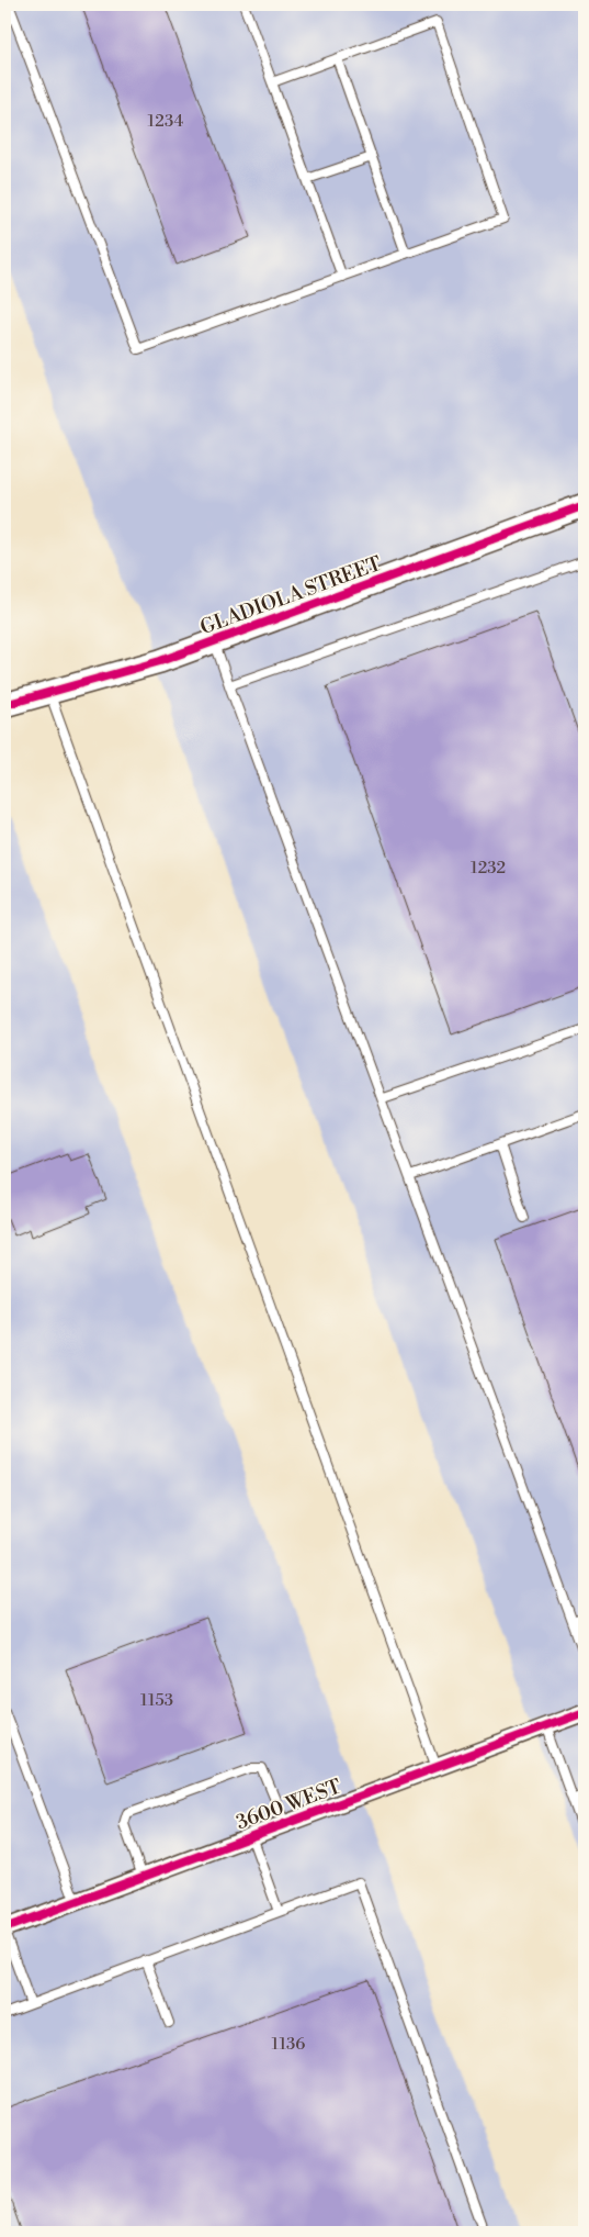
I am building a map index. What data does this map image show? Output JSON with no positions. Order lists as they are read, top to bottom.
{
  "streets": {
    "street": ["GLADIOLA STREET", "3600 WEST"]
  },
  "house_numbers": [
    "1234",
    "1232",
    "1153",
    "1136"
  ]
}
